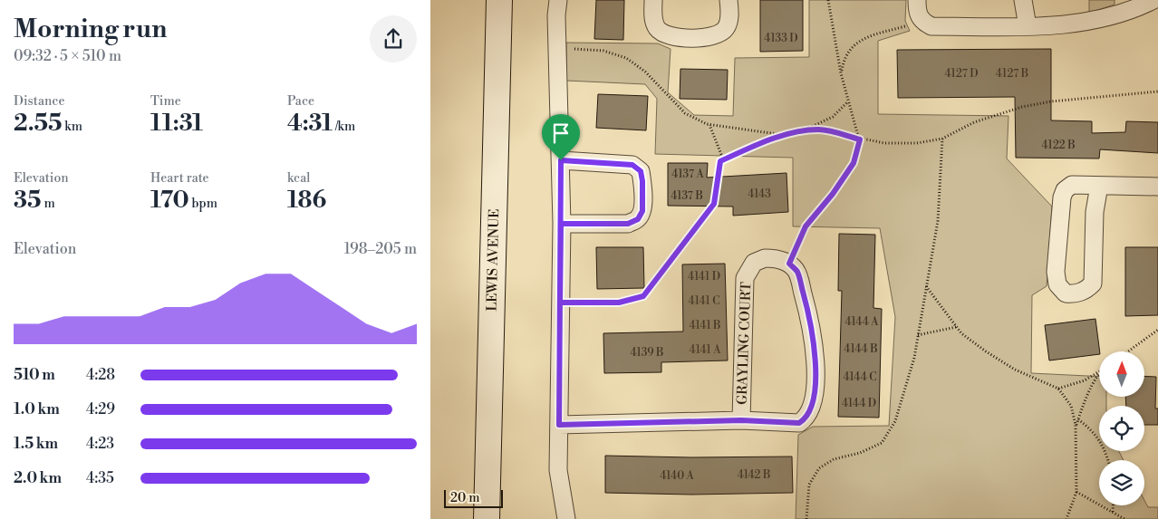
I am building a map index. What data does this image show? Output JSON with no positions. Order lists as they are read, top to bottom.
{
  "streets": {
    "main road": ["LEWIS AVENUE"],
    "street": ["GRAYLING COURT"]
  },
  "house_numbers": [
    "4133 D",
    "4127 D",
    "4127 B",
    "4122 B",
    "4137 A",
    "4143",
    "4137 B",
    "4141 D",
    "4141 C",
    "4144 A",
    "4141 B",
    "4144 B",
    "4141 A",
    "4139 B",
    "4144 C",
    "4144 D",
    "4142 B",
    "4140 A"
  ],
  "scale_bar": "20 m",
  "north": "top",
  "page": {
    "heading": ["Morning run", "09:32 · 5 × 510 m"],
    "stats": [
      ["Distance", "2.55 km"],
      ["Time", "11:31"],
      ["Pace", "4:31 /km"],
      ["Elevation", "35 m"],
      ["Heart rate", "170 bpm"],
      ["kcal", "186"]
    ],
    "chart": ["Elevation", "198–205 m"],
    "list": [
      {
        "name": "510 m",
        "note": "4:28"
      },
      {
        "name": "1.0 km",
        "note": "4:29"
      },
      {
        "name": "1.5 km",
        "note": "4:23"
      },
      {
        "name": "2.0 km",
        "note": "4:35"
      }
    ],
    "scale": "20 m"
  }
}
